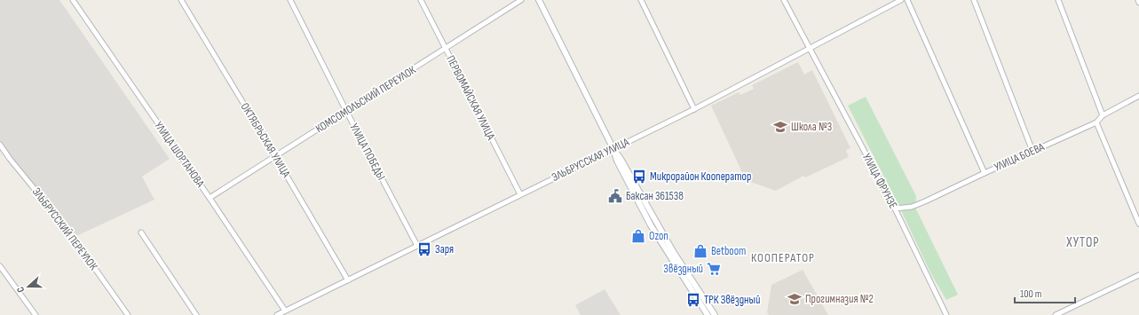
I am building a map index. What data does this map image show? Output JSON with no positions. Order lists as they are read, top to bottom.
{
  "streets": {
    "street": [
      "ПЕРВОМАЙСКАЯ УЛИЦА",
      "КОМСОМОЛЬСКИЙ ПЕРЕУЛОК",
      "ОКТЯБРЬСКАЯ УЛИЦА",
      "УЛИЦА ПОБЕДЫ",
      "УЛИЦА ШОРТАНОВА",
      "УЛИЦА БОЕВА",
      "ЭЛЬБРУССКАЯ УЛИЦА",
      "УЛИЦА ФРУНЗЕ",
      "ЭЛЬБРУССКИЙ ПЕРЕУЛОК"
    ]
  },
  "crossings": [
    ["ПЕРВОМАЙСКАЯ УЛИЦА", "КОМСОМОЛЬСКИЙ ПЕРЕУЛОК"],
    ["ПЕРВОМАЙСКАЯ УЛИЦА", "ЭЛЬБРУССКАЯ УЛИЦА"],
    ["КОМСОМОЛЬСКИЙ ПЕРЕУЛОК", "ОКТЯБРЬСКАЯ УЛИЦА"],
    ["КОМСОМОЛЬСКИЙ ПЕРЕУЛОК", "УЛИЦА ПОБЕДЫ"],
    ["КОМСОМОЛЬСКИЙ ПЕРЕУЛОК", "УЛИЦА ШОРТАНОВА"],
    ["ОКТЯБРЬСКАЯ УЛИЦА", "ЭЛЬБРУССКАЯ УЛИЦА"],
    ["УЛИЦА ПОБЕДЫ", "ЭЛЬБРУССКАЯ УЛИЦА"],
    ["УЛИЦА ШОРТАНОВА", "ЭЛЬБРУССКАЯ УЛИЦА"],
    ["УЛИЦА БОЕВА", "УЛИЦА ФРУНЗЕ"],
    ["ЭЛЬБРУССКАЯ УЛИЦА", "УЛИЦА ФРУНЗЕ"]
  ],
  "districts": ["ХУТОР", "КООПЕРАТОР"],
  "places": {
    "school or university": ["Школа №3", "Прогимназия №2"],
    "bus stop": ["Микрорайон Кооператор", "Заря", "ТРК Звёздный"],
    "public building": ["Баксан 361538"],
    "shop": ["Ozon", "Betboom"],
    "supermarket": ["Звёздный"]
  },
  "scale_bar": "100 m",
  "north": "left"
}
